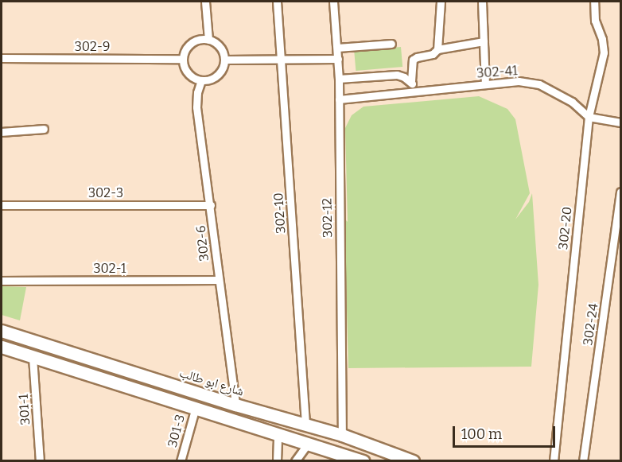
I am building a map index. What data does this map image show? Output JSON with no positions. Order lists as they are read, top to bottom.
{
  "streets": {
    "main road": ["شارع ابو طالب"],
    "street": [
      "302-9",
      "302-41",
      "302-3",
      "302-10",
      "302-12",
      "302-20",
      "302-6",
      "302-1",
      "302-24",
      "301-1",
      "301-3"
    ]
  },
  "crossings": [
    ["302-9", "302-6"],
    ["302-41", "302-12"],
    ["302-41", "302-20"],
    ["302-3", "302-6"],
    ["302-10", "شارع ابو طالب"],
    ["302-12", "شارع ابو طالب"],
    ["302-6", "302-1"],
    ["302-6", "شارع ابو طالب"]
  ],
  "scale_bar": "100 m"
}
